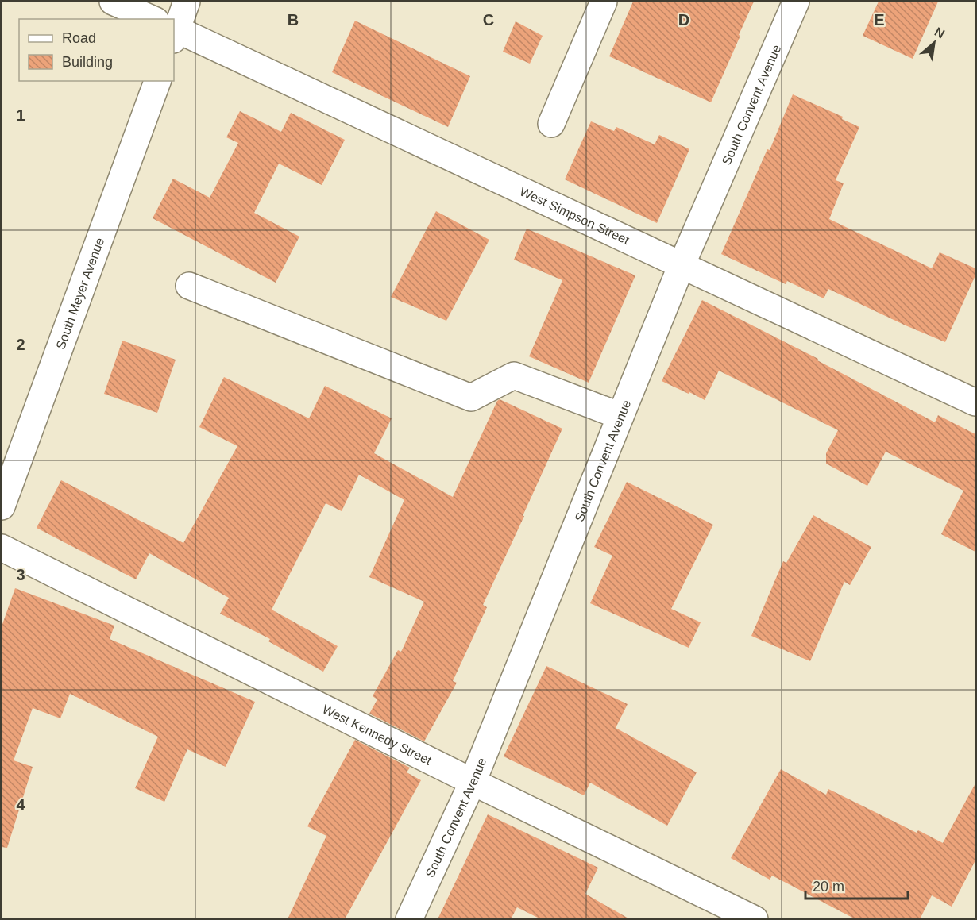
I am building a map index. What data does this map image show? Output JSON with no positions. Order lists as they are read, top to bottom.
{
  "streets": {
    "street": [
      "South Convent Avenue",
      "West Simpson Street",
      "South Meyer Avenue",
      "West Kennedy Street"
    ]
  },
  "crossings": [
    ["South Convent Avenue", "West Simpson Street"],
    ["South Convent Avenue", "West Kennedy Street"]
  ],
  "legend": ["Road", "Building"],
  "scale_bar": "20 m",
  "north": "top right",
  "grid": {
    "columns": [
      "B",
      "C",
      "D",
      "E"
    ],
    "rows": [
      "1",
      "2",
      "3",
      "4"
    ]
  }
}
